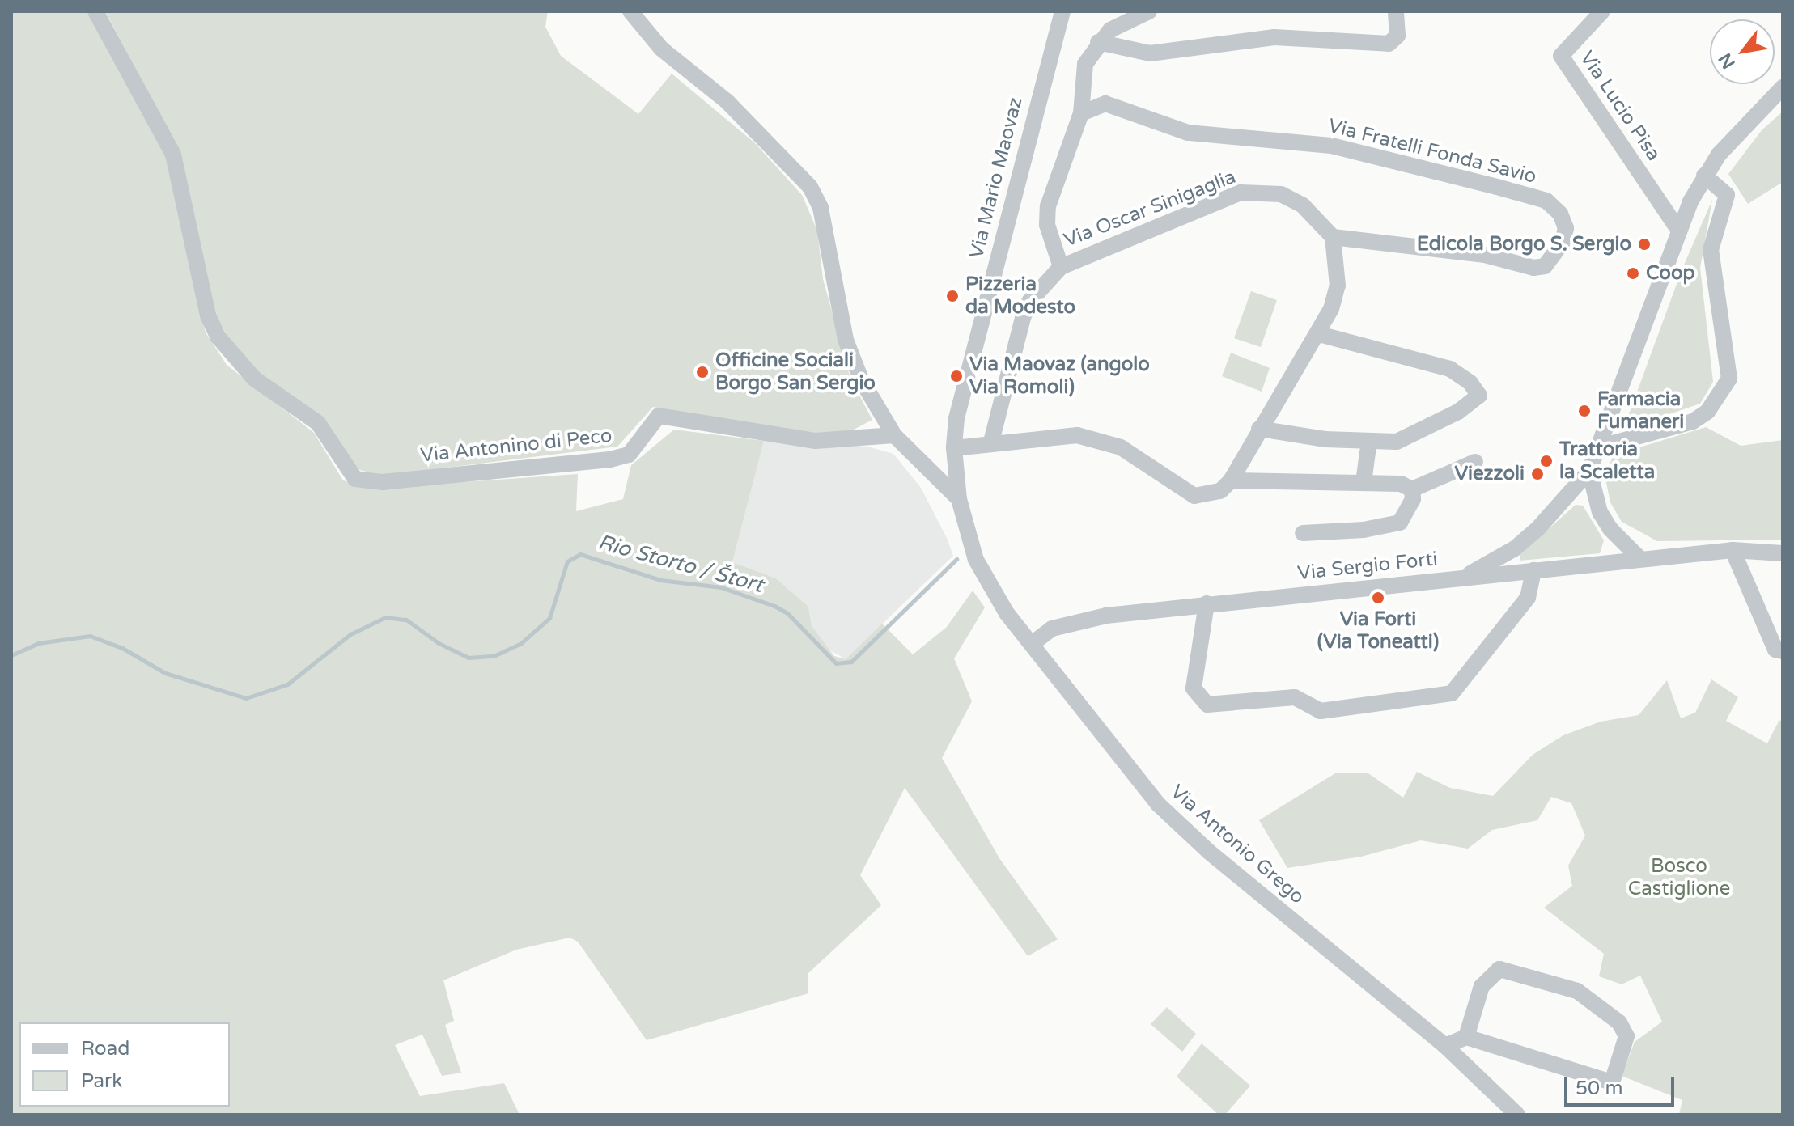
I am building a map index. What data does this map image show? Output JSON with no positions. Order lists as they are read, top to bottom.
{
  "streets": {
    "street": [
      "Via Lucio Pisa",
      "Via Fratelli Fonda Savio",
      "Via Mario Maovaz",
      "Via Oscar Sinigaglia",
      "Via Antonino di Peco",
      "Via Sergio Forti",
      "Via Antonio Grego"
    ]
  },
  "crossings": [
    ["Via Fratelli Fonda Savio", "Via Oscar Sinigaglia"],
    ["Via Mario Maovaz", "Via Sergio Forti"],
    ["Via Mario Maovaz", "Via Antonio Grego"],
    ["Via Sergio Forti", "Via Antonio Grego"]
  ],
  "water": ["Rio Storto / Štort"],
  "parks": ["Bosco Castiglione"],
  "places": [
    "Edicola Borgo S. Sergio",
    "Coop",
    "Pizzeria da Modesto",
    "Officine Sociali Borgo San Sergio",
    "Via Maovaz (angolo Via Romoli)",
    "Farmacia Fumaneri",
    "Trattoria la Scaletta",
    "Viezzoli",
    "Via Forti (Via Toneatti)"
  ],
  "legend": ["Road", "Park"],
  "scale_bar": "50 m",
  "north": "bottom left"
}
